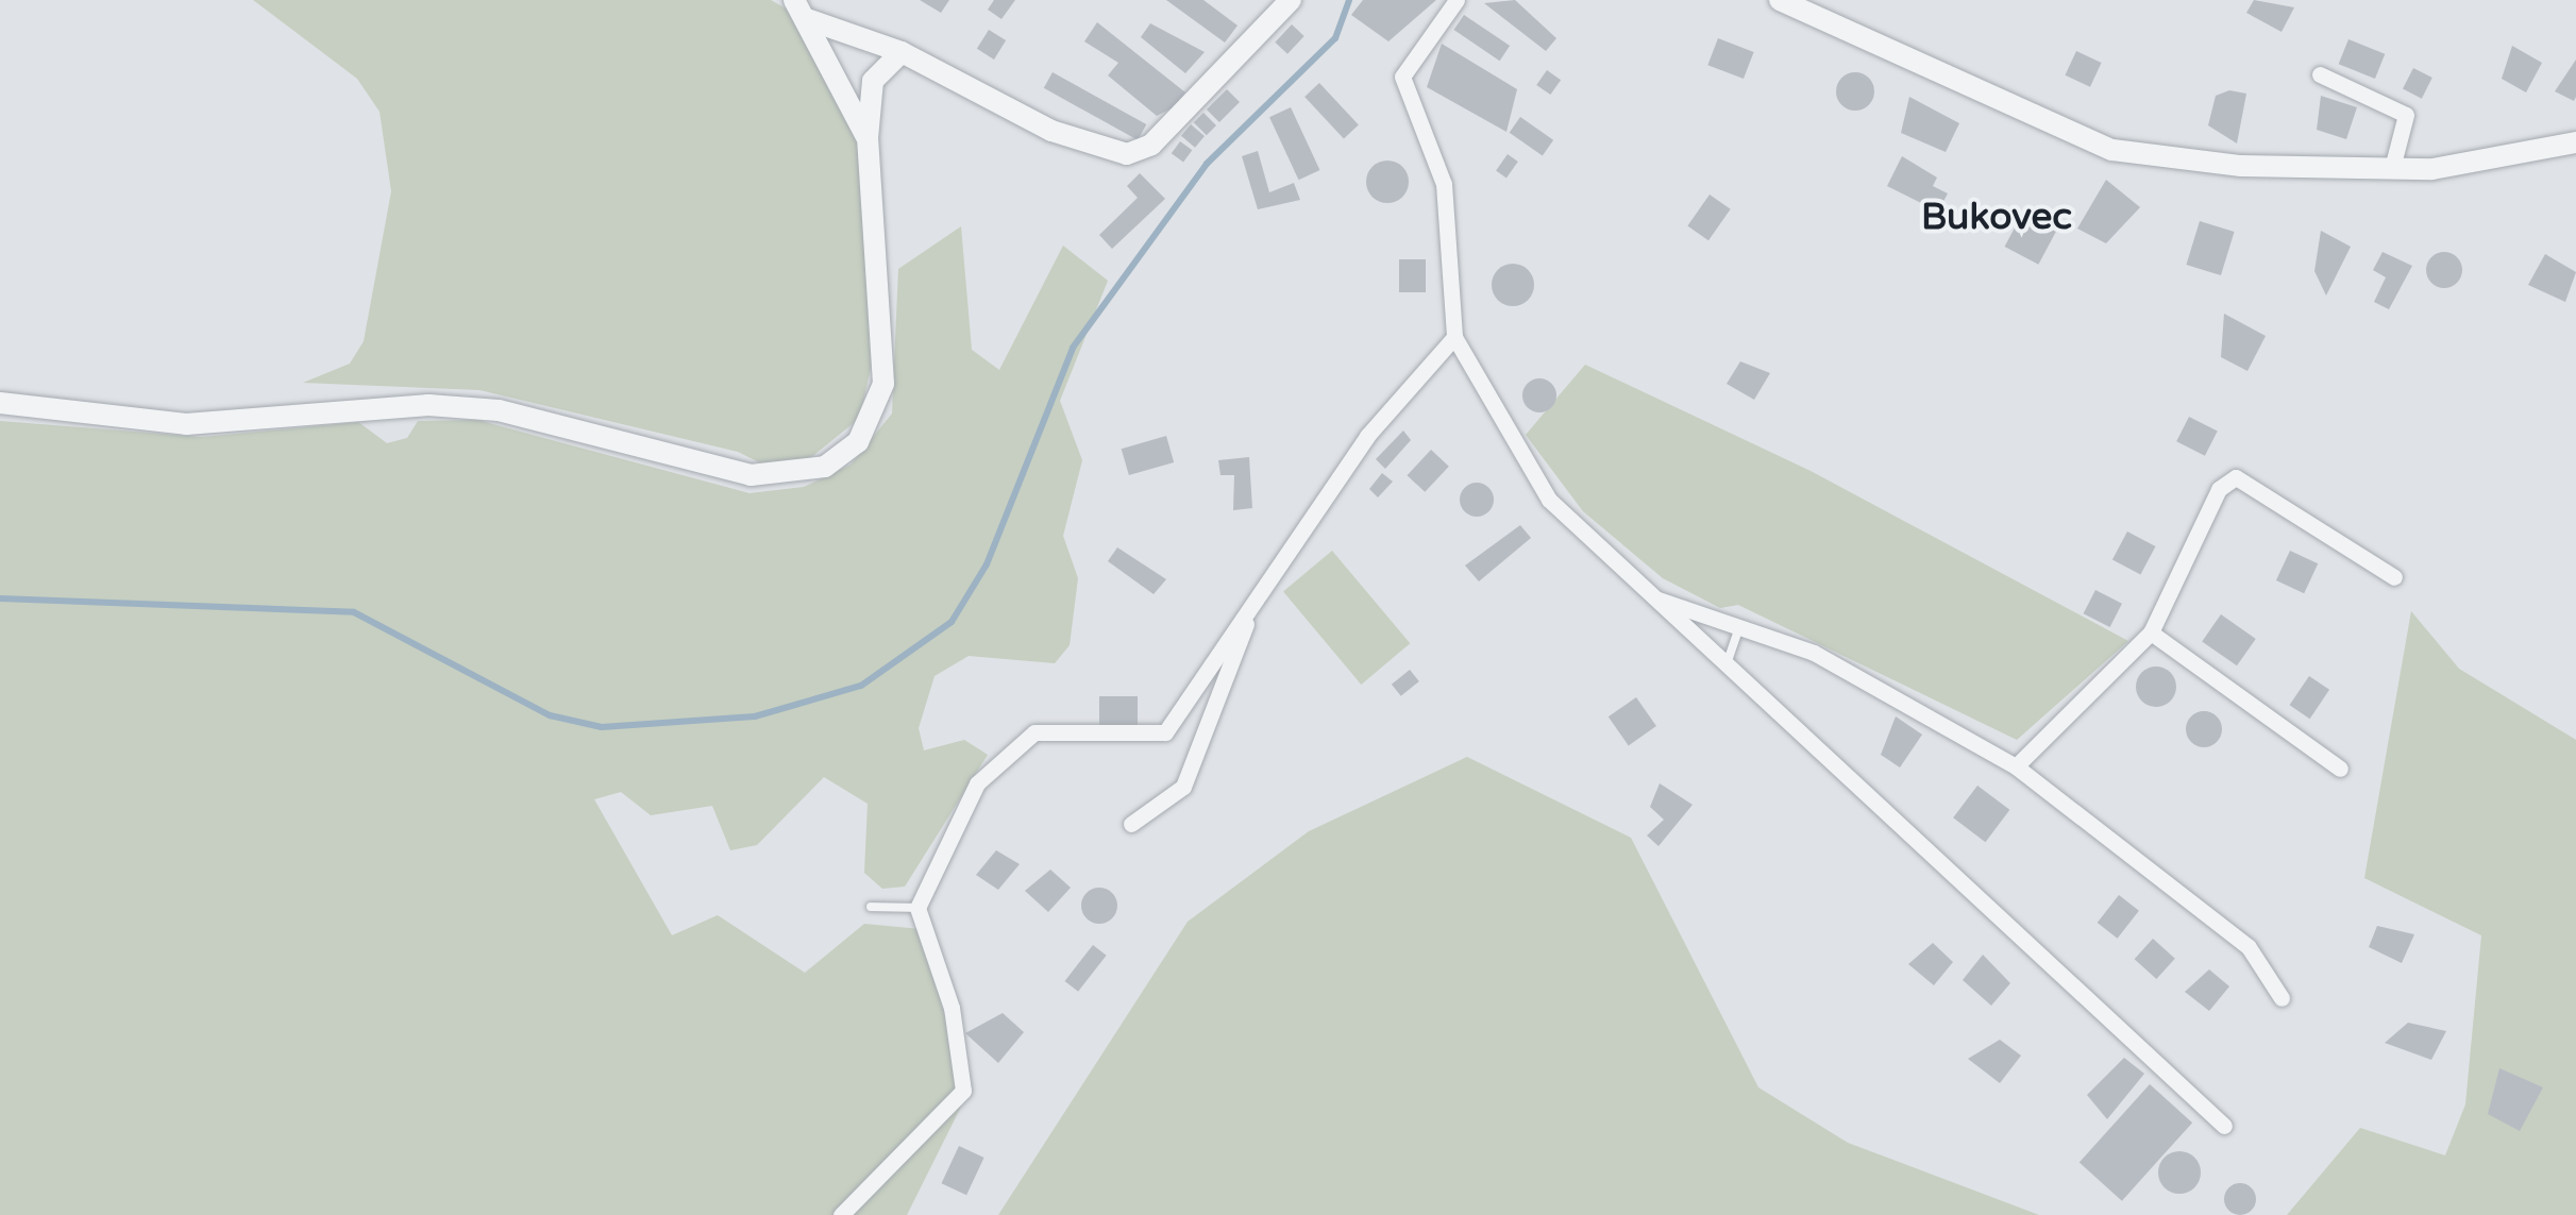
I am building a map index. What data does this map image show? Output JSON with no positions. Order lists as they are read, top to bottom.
{
  "districts": ["Bukovec"]
}
